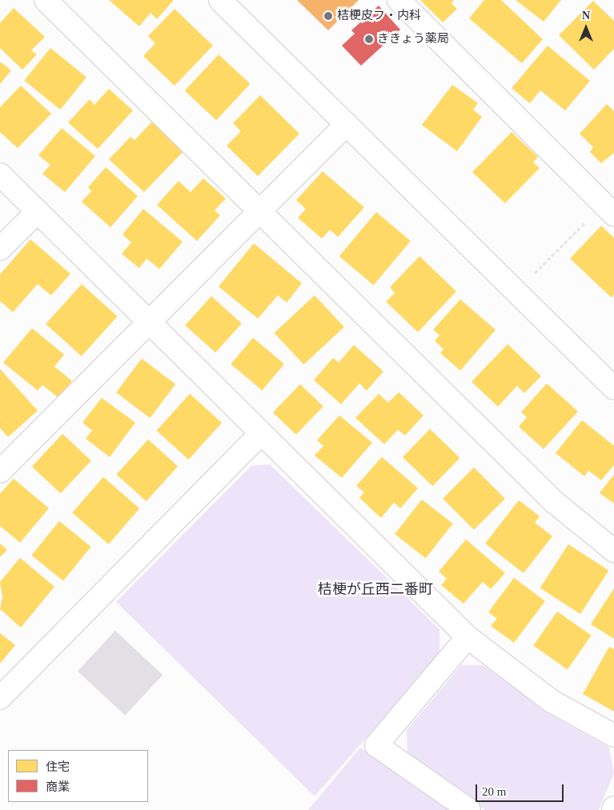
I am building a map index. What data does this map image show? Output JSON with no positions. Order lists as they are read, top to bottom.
{
  "districts": ["桔梗が丘西二番町"],
  "places": ["桔梗皮フ・内科", "ききょう薬局"],
  "legend": ["住宅", "商業"],
  "scale_bar": "20 m",
  "north": "top"
}
